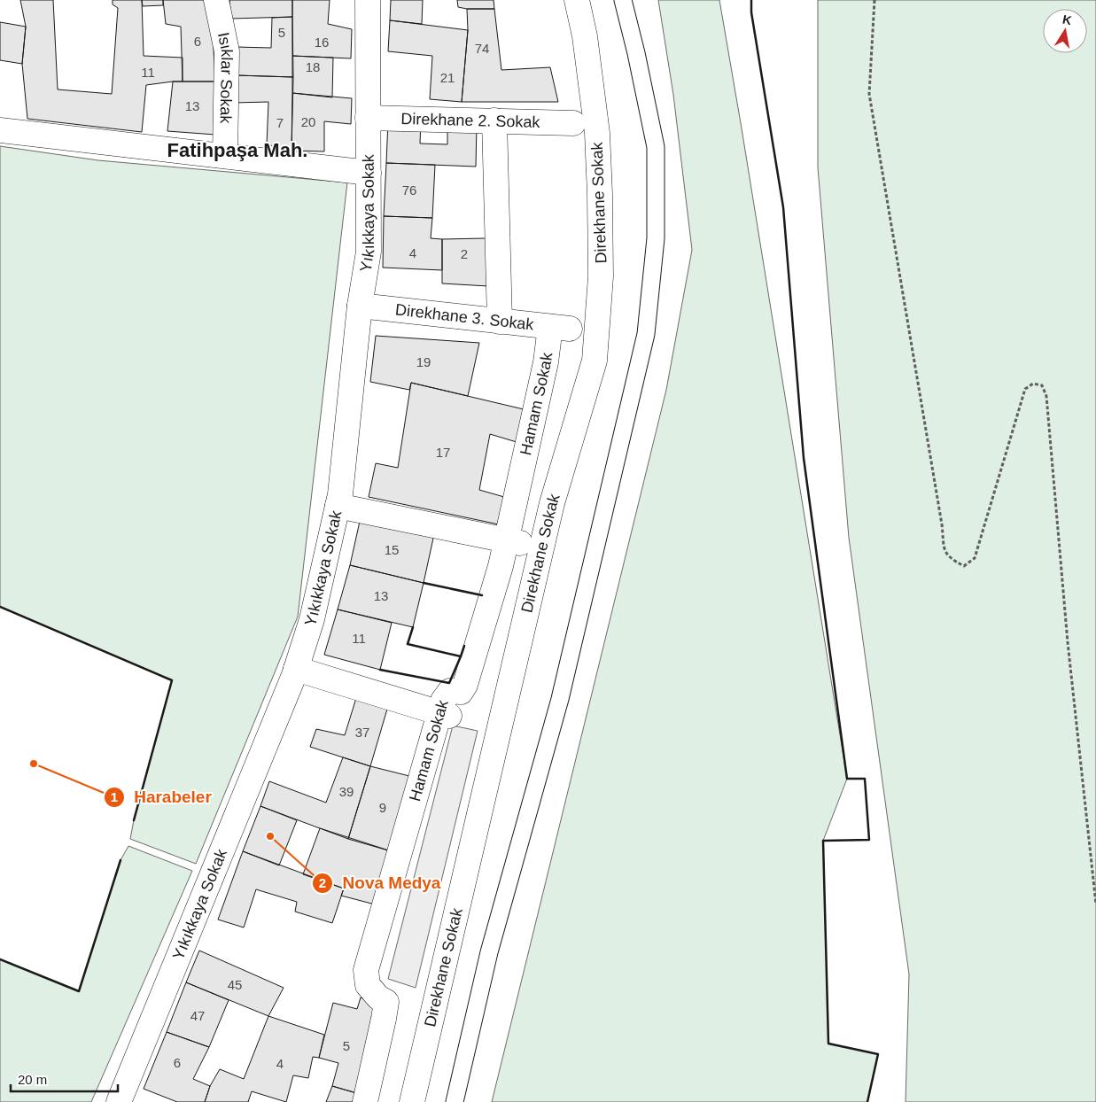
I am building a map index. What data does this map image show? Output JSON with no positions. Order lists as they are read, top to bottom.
{
  "streets": {
    "street": [
      "Isıklar Sokak",
      "Direkhane 2. Sokak",
      "Direkhane Sokak",
      "Yıkıkkaya Sokak",
      "Direkhane 3. Sokak",
      "Hamam Sokak"
    ]
  },
  "crossings": [
    ["Direkhane 2. Sokak", "Yıkıkkaya Sokak"],
    ["Yıkıkkaya Sokak", "Direkhane 3. Sokak"],
    ["Direkhane 3. Sokak", "Hamam Sokak"]
  ],
  "districts": ["Fatihpaşa Mah."],
  "places": ["Harabeler", "Nova Medya"],
  "house_numbers": [
    "5",
    "6",
    "16",
    "74",
    "18",
    "11",
    "21",
    "13",
    "20",
    "7",
    "76",
    "4",
    "2",
    "19",
    "17",
    "15",
    "13",
    "11",
    "37",
    "39",
    "9",
    "45",
    "47",
    "5",
    "6",
    "4"
  ],
  "scale_bar": "20 m",
  "north": "top"
}
